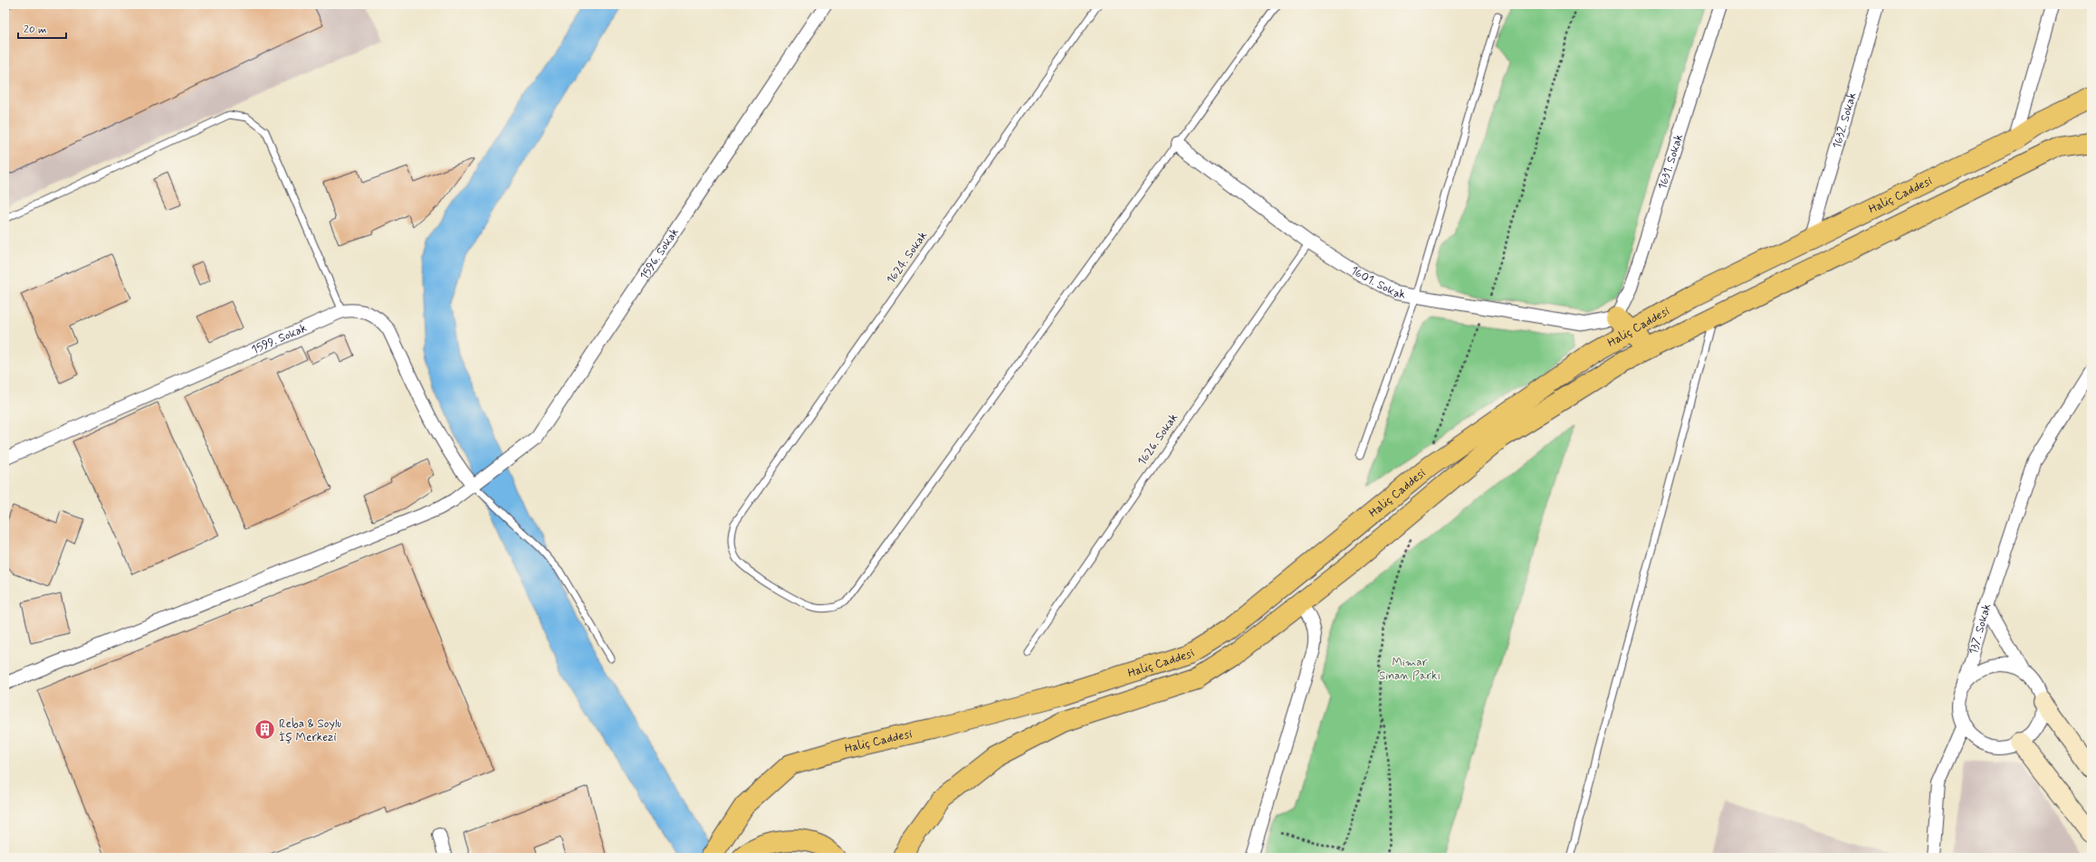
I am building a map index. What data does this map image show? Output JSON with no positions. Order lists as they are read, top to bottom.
{
  "streets": {
    "main road": ["Haliç Caddesi"],
    "street": [
      "1632. Sokak",
      "1631. Sokak",
      "1596. Sokak",
      "1601. Sokak",
      "1599. Sokak",
      "137. Sokak"
    ],
    "lane": ["1624. Sokak", "1626. Sokak"]
  },
  "crossings": [
    ["1632. Sokak", "Haliç Caddesi"],
    ["1631. Sokak", "1601. Sokak"],
    ["1596. Sokak", "1599. Sokak"],
    ["1624. Sokak", "1601. Sokak"],
    ["1601. Sokak", "1626. Sokak"]
  ],
  "parks": ["Mimar Sinan Parkı"],
  "places": {
    "building": ["Reba & Soylu İş Merkezi"]
  },
  "scale_bar": "20 m"
}
